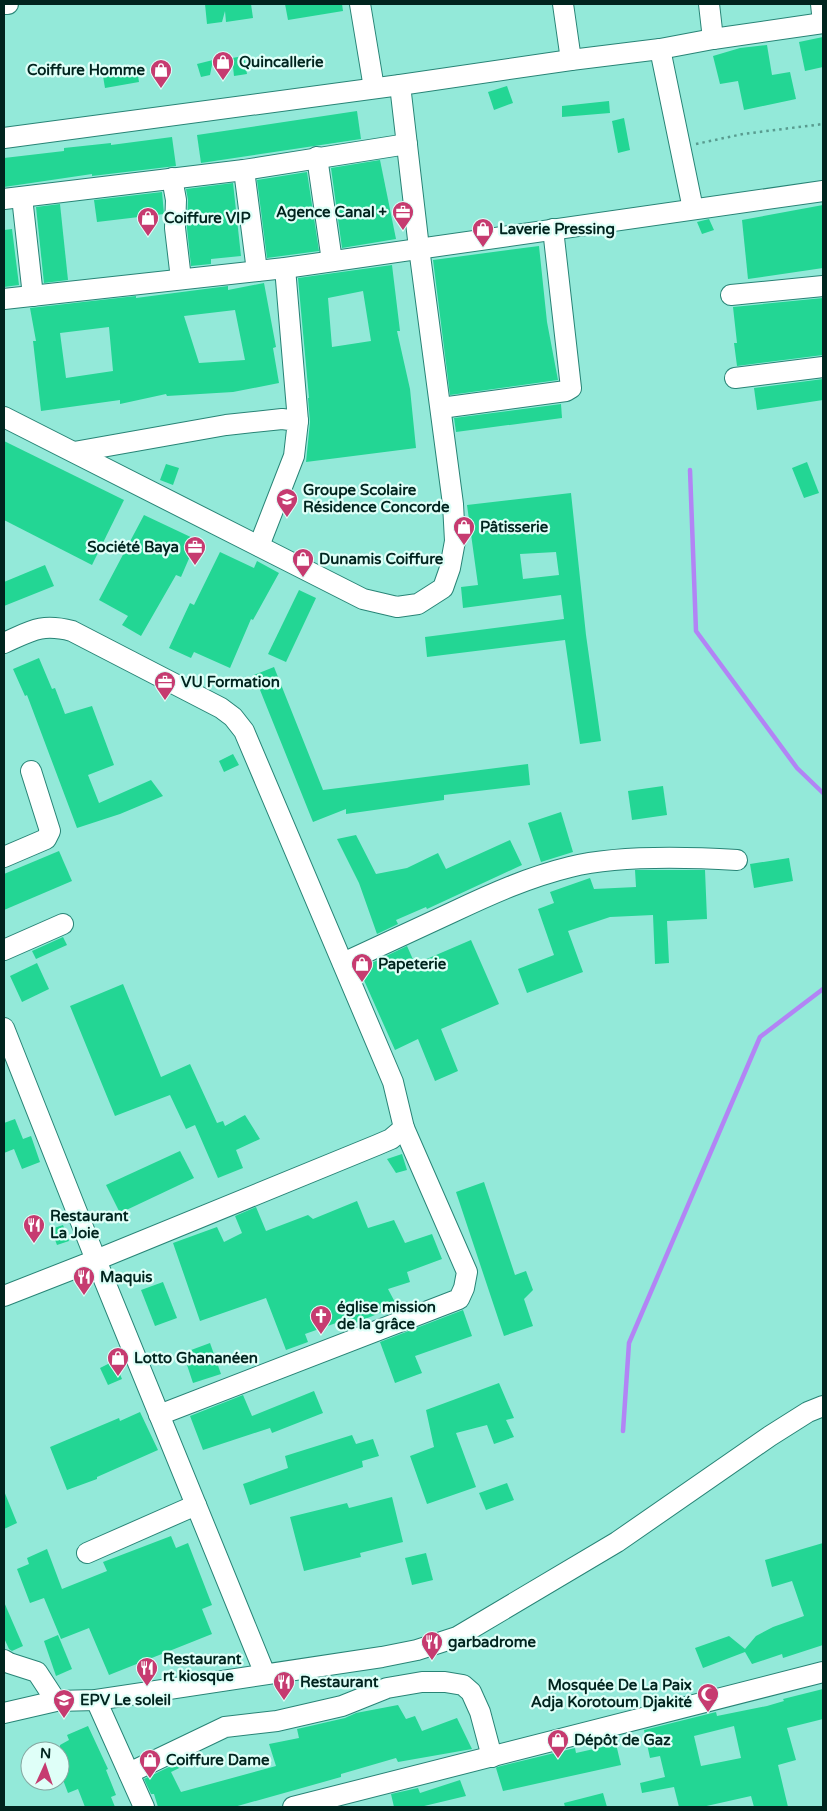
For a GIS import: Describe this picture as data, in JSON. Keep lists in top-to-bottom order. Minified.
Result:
{"places":{"shop":["Quincallerie","Coiffure Homme","Coiffure VIP","Laverie Pressing","Pâtisserie","Dunamis Coiffure","Papeterie","Lotto Ghananéen","Dépôt de Gaz","Coiffure Dame"],"office":["Agence Canal +","Société Baya","VU Formation"],"school or university":["Groupe Scolaire Résidence Concorde","EPV Le soleil"],"restaurant":["Restaurant La Joie","Maquis","garbadrome","Restaurant rt kiosque","Restaurant"],"church":["église mission de la grâce"],"mosque":["Mosquée De La Paix Adja Korotoum Djakité"]},"north":"top"}
